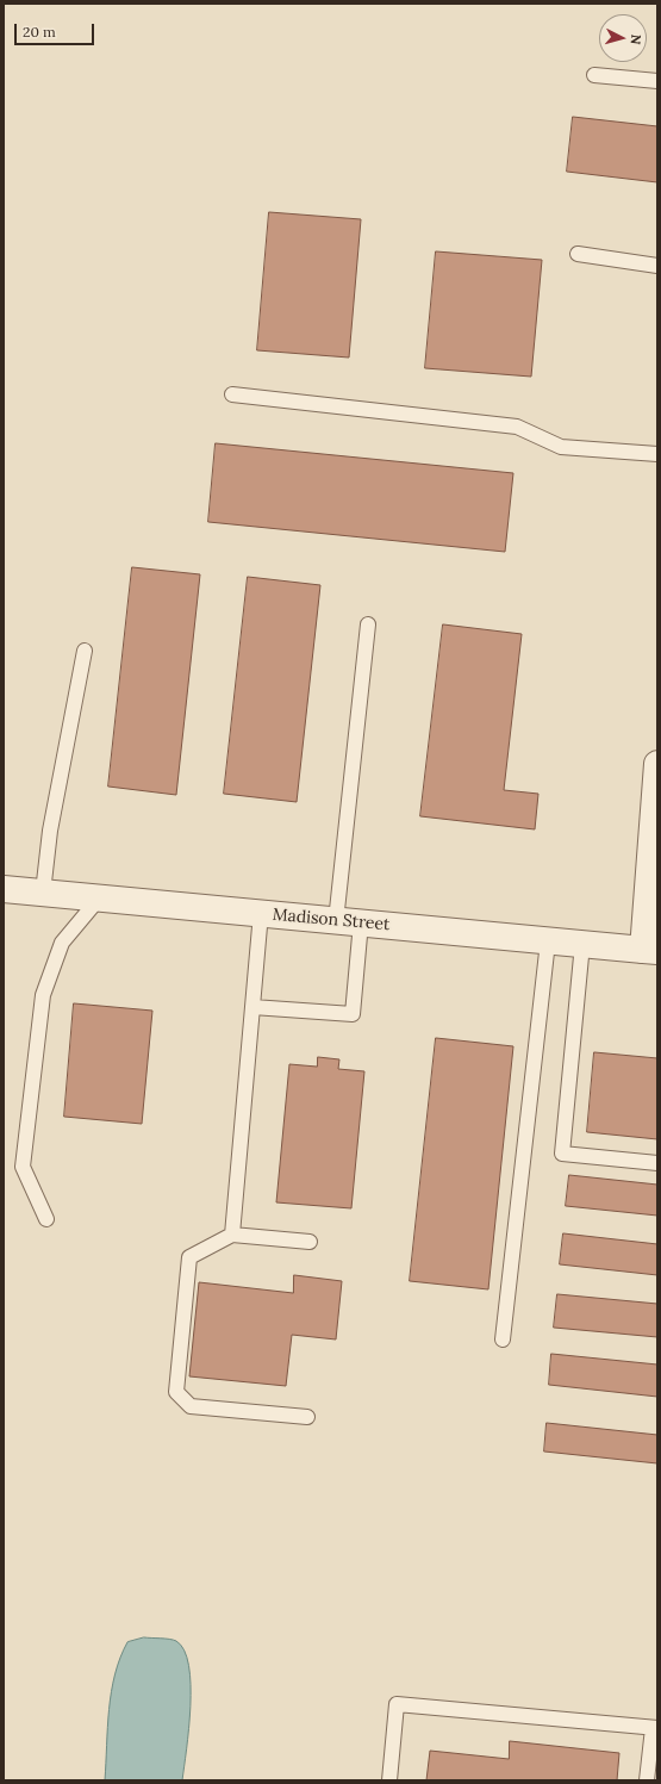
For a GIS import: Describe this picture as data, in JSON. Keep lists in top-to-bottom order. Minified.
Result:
{"streets":{"street":["Madison Street"]},"scale_bar":"20 m","north":"right"}
